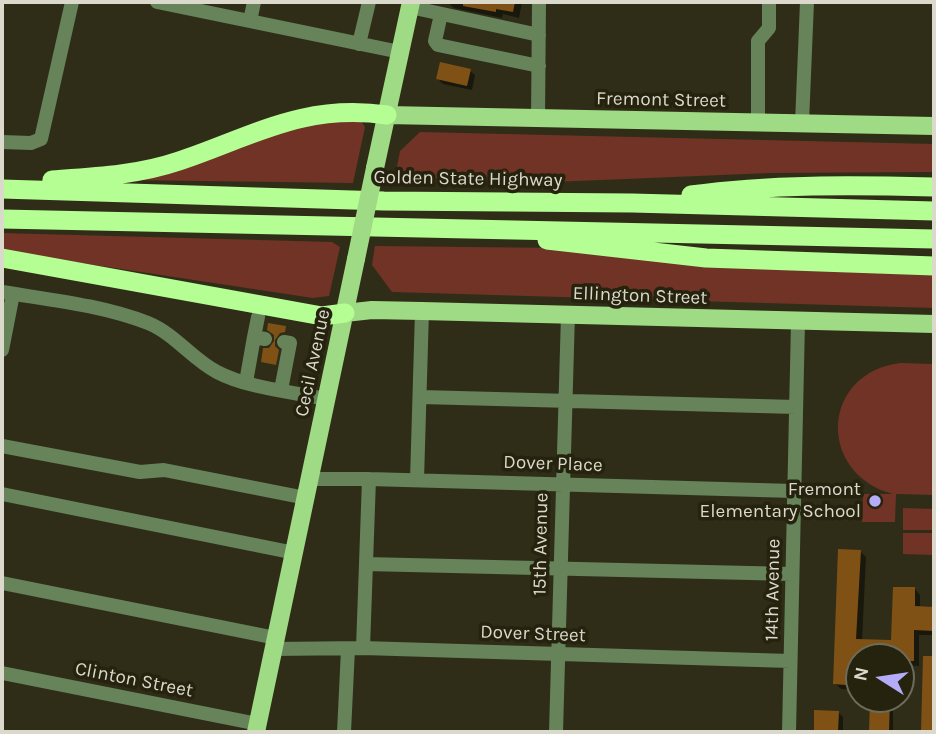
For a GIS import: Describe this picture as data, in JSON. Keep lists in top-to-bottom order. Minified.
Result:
{"streets":{"highway":["Golden State Highway"],"main road":["Fremont Street","Ellington Street","Cecil Avenue"],"street":["Dover Place","15th Avenue","14th Avenue","Dover Street","Clinton Street"]},"crossings":[["Fremont Street","Cecil Avenue"],["Ellington Street","Cecil Avenue"],["Ellington Street","15th Avenue"],["Ellington Street","14th Avenue"],["Cecil Avenue","Dover Place"],["Cecil Avenue","Dover Street"],["Cecil Avenue","Clinton Street"],["Dover Place","15th Avenue"],["Dover Place","14th Avenue"],["15th Avenue","Dover Street"],["14th Avenue","Dover Street"]],"places":["Fremont Elementary School"],"north":"left"}
